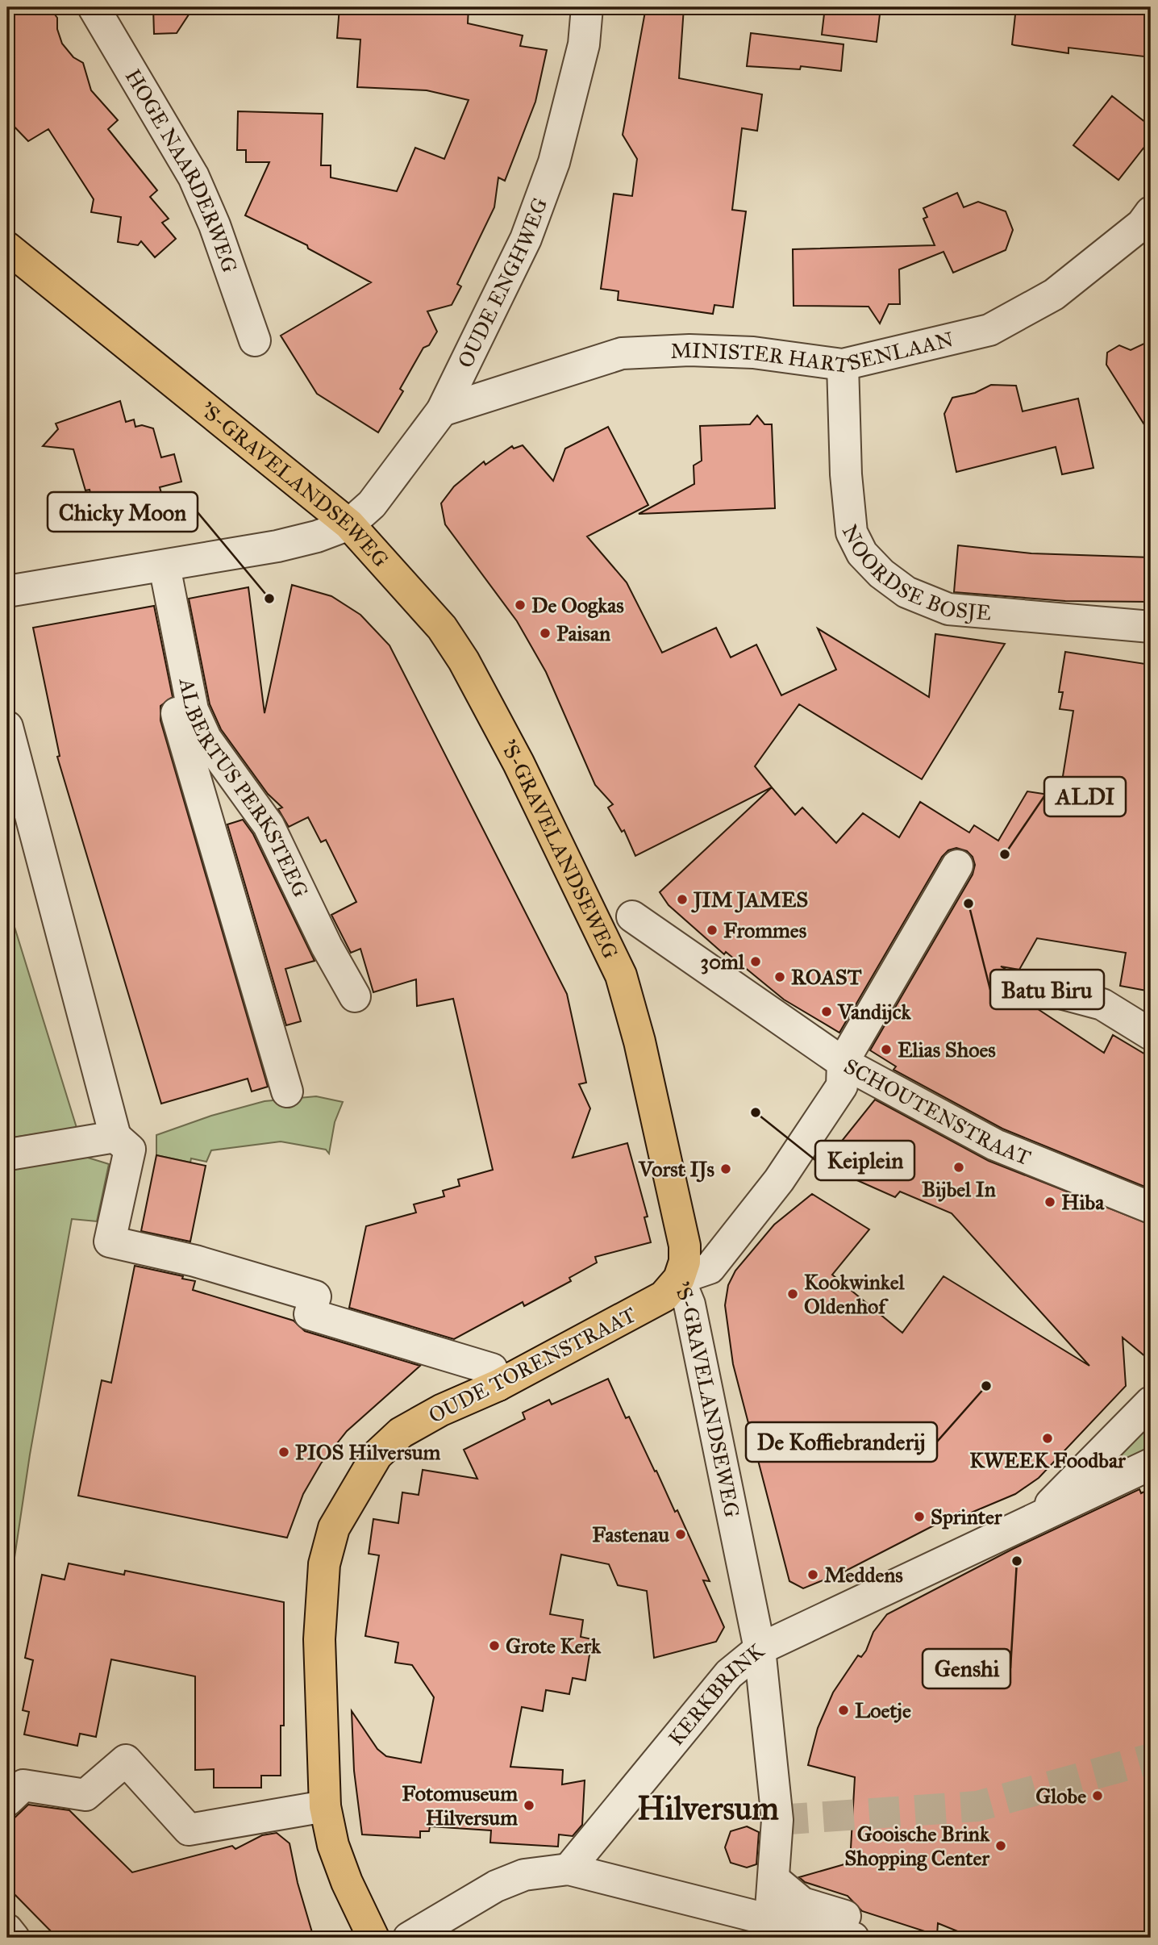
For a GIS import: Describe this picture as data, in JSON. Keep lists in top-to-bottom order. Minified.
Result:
{"streets":{"main road":["'S-GRAVELANDSEWEG","OUDE TORENSTRAAT"],"street":["HOGE NAARDERWEG","OUDE ENGHWEG","MINISTER HARTSENLAAN","NOORDSE BOSJE","ALBERTUS PERKSTEEG","SCHOUTENSTRAAT","KERKBRINK"]},"crossings":[["OUDE ENGHWEG","MINISTER HARTSENLAAN"],["OUDE ENGHWEG","'S-GRAVELANDSEWEG"],["MINISTER HARTSENLAAN","NOORDSE BOSJE"],["'S-GRAVELANDSEWEG","SCHOUTENSTRAAT"],["'S-GRAVELANDSEWEG","OUDE TORENSTRAAT"],["'S-GRAVELANDSEWEG","KERKBRINK"]],"districts":["Hilversum"],"places":["Chicky Moon","De Oogkas","Paisan","ALDI","JIM JAMES","Batu Biru","Frommes","30ml","ROAST","Vandijck","Elias Shoes","Keiplein","Bijbel In","Vorst IJs","Hiba","Kookwinkel Oldenhof","De Koffiebranderij","KWEEK Foodbar","PIOS Hilversum","Sprinter","Fastenau","Genshi","Meddens","Grote Kerk","Loetje","Globe","Fotomuseum Hilversum","Gooische Brink Shopping Center"]}
